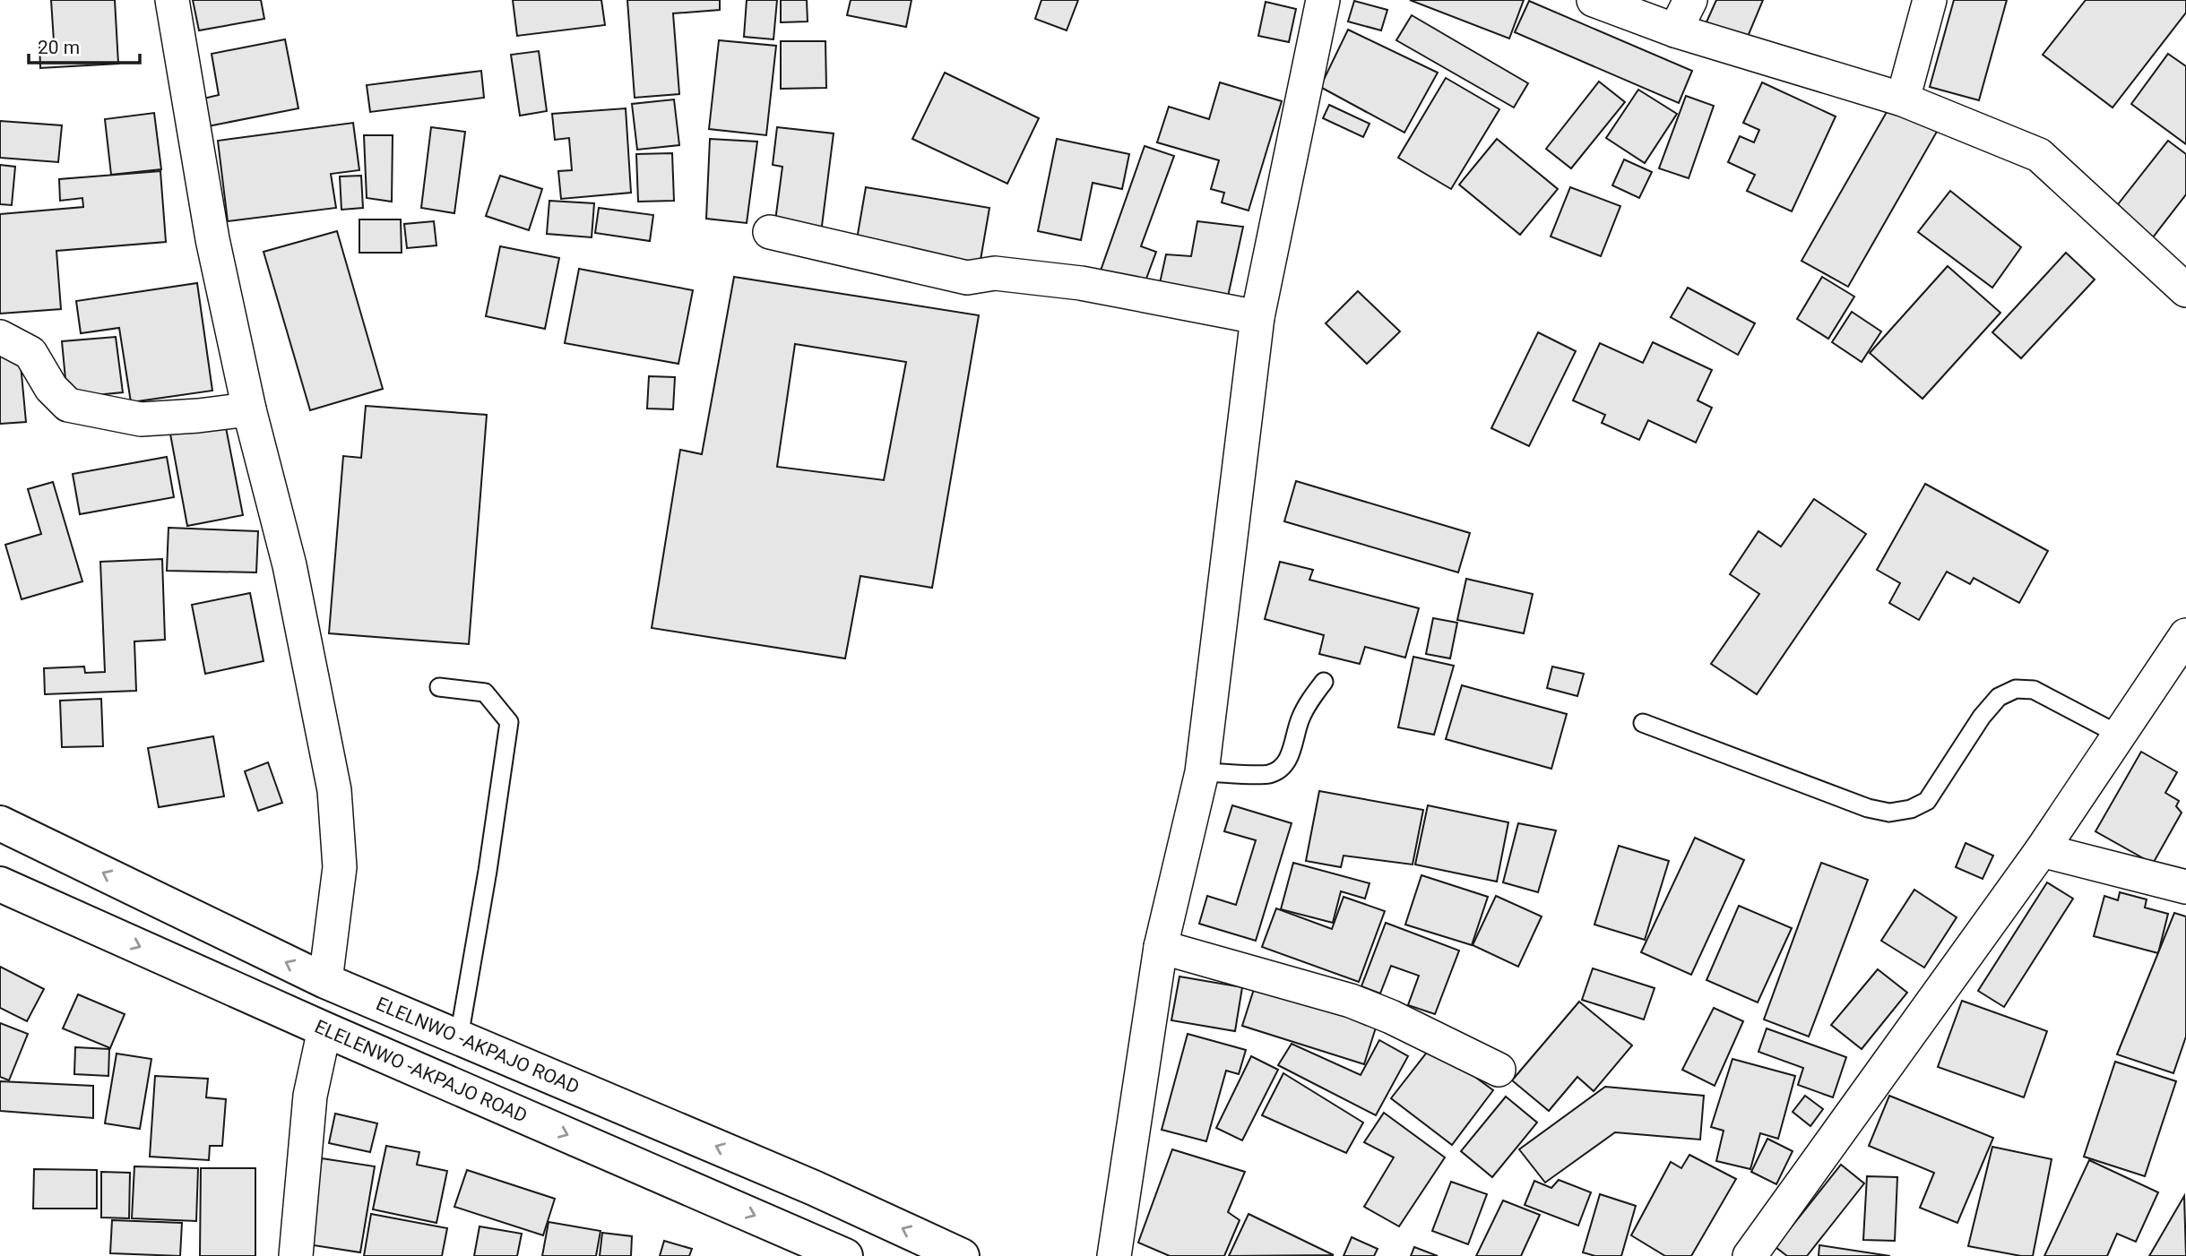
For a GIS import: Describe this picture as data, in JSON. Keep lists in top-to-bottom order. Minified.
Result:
{"streets":{"main road":["ELELNWO -AKPAJO ROAD","ELELENWO -AKPAJO ROAD"]},"one_way":["ELELNWO -AKPAJO ROAD","ELELENWO -AKPAJO ROAD"],"scale_bar":"20 m"}
